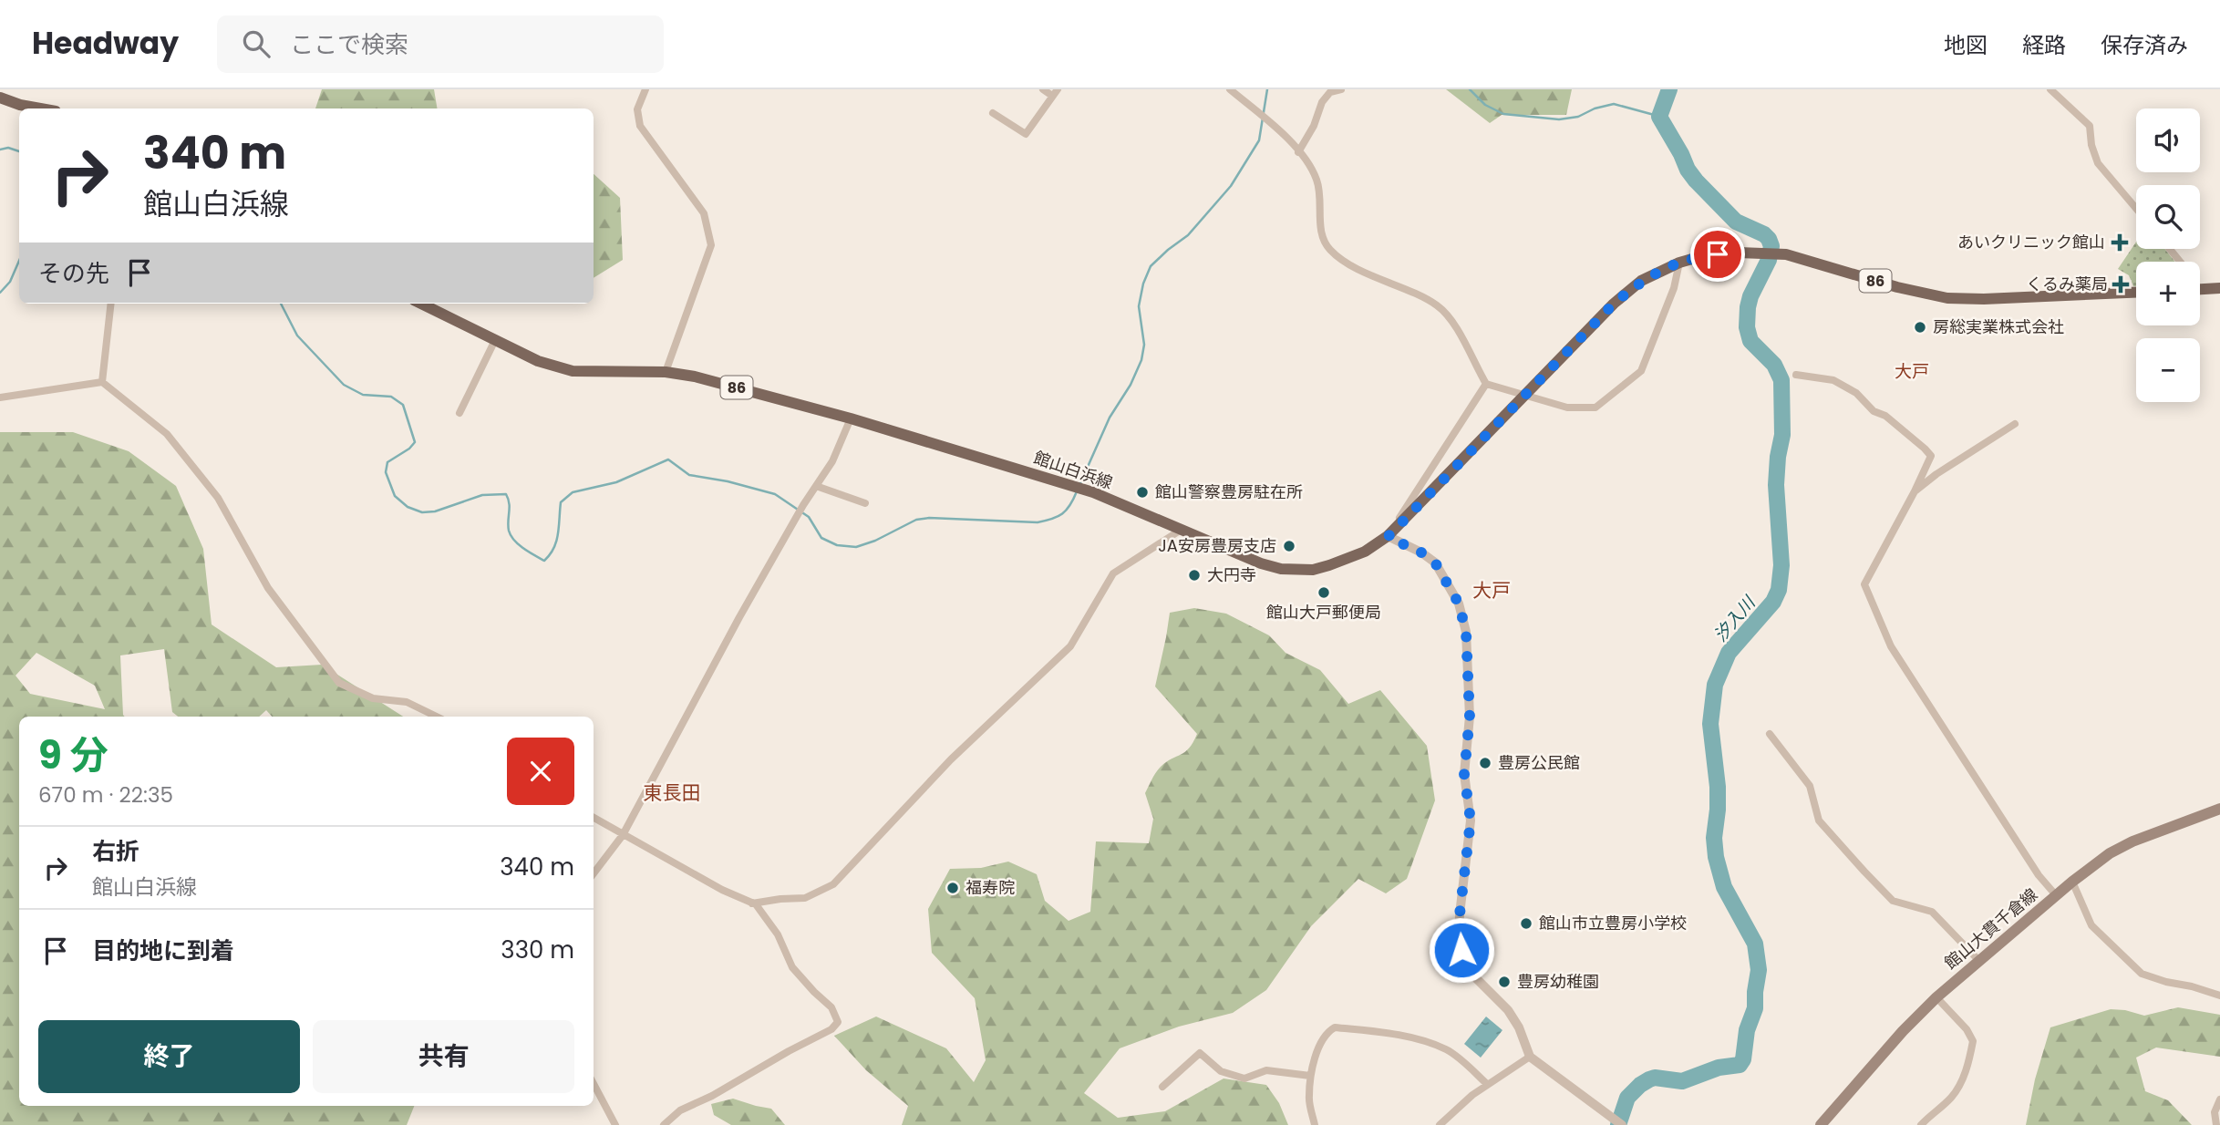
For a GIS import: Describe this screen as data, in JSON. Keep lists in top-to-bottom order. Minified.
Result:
{"streets":{"main road":["86","館山白浜線","館山大貫千倉線"]},"districts":["大戸","大戸","東長田"],"water":["汐入川"],"places":{"health":["あいクリニック館山","くるみ薬局"],"other":["房総実業株式会社","館山警察豊房駐在所","JA安房豊房支店","大円寺","館山大戸郵便局","豊房公民館","福寿院","館山市立豊房小学校","豊房幼稚園"]},"page":{"header":"Headway","search":"ここで検索","nav":["地図","経路","保存済み"],"map_buttons":["+","−"],"turn":["340 m","館山白浜線"],"then":"その先","heading":["9 分","670 m · 22:35"],"list":[{"name":"右折","note":"館山白浜線","value":"340 m"},{"name":"目的地に到着","value":"330 m"}],"buttons":["終了","共有"]}}
